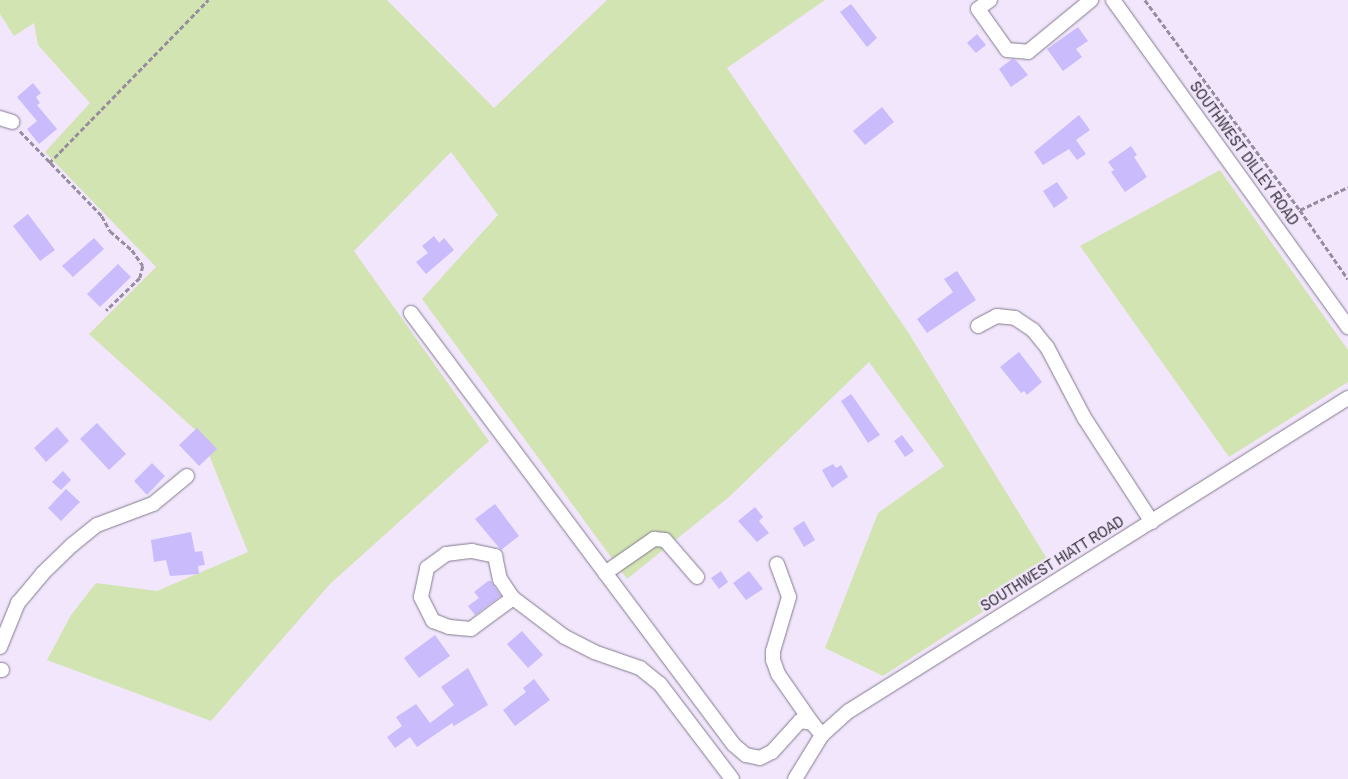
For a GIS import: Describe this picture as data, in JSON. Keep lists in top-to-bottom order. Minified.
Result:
{"streets":{"street":["SOUTHWEST DILLEY ROAD","SOUTHWEST HIATT ROAD"]}}
